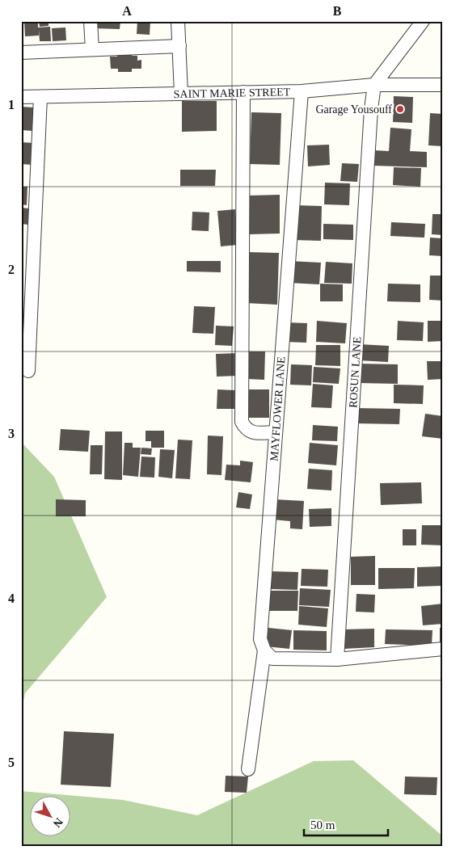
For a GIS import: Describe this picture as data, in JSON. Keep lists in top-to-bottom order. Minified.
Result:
{"streets":{"street":["SAINT MARIE STREET","ROSUN LANE","MAYFLOWER LANE"]},"crossings":[["SAINT MARIE STREET","ROSUN LANE"],["SAINT MARIE STREET","MAYFLOWER LANE"]],"places":["Garage Yousouff"],"scale_bar":"50 m","north":"bottom right","grid":{"columns":["A","B"],"rows":["1","2","3","4","5"]}}
